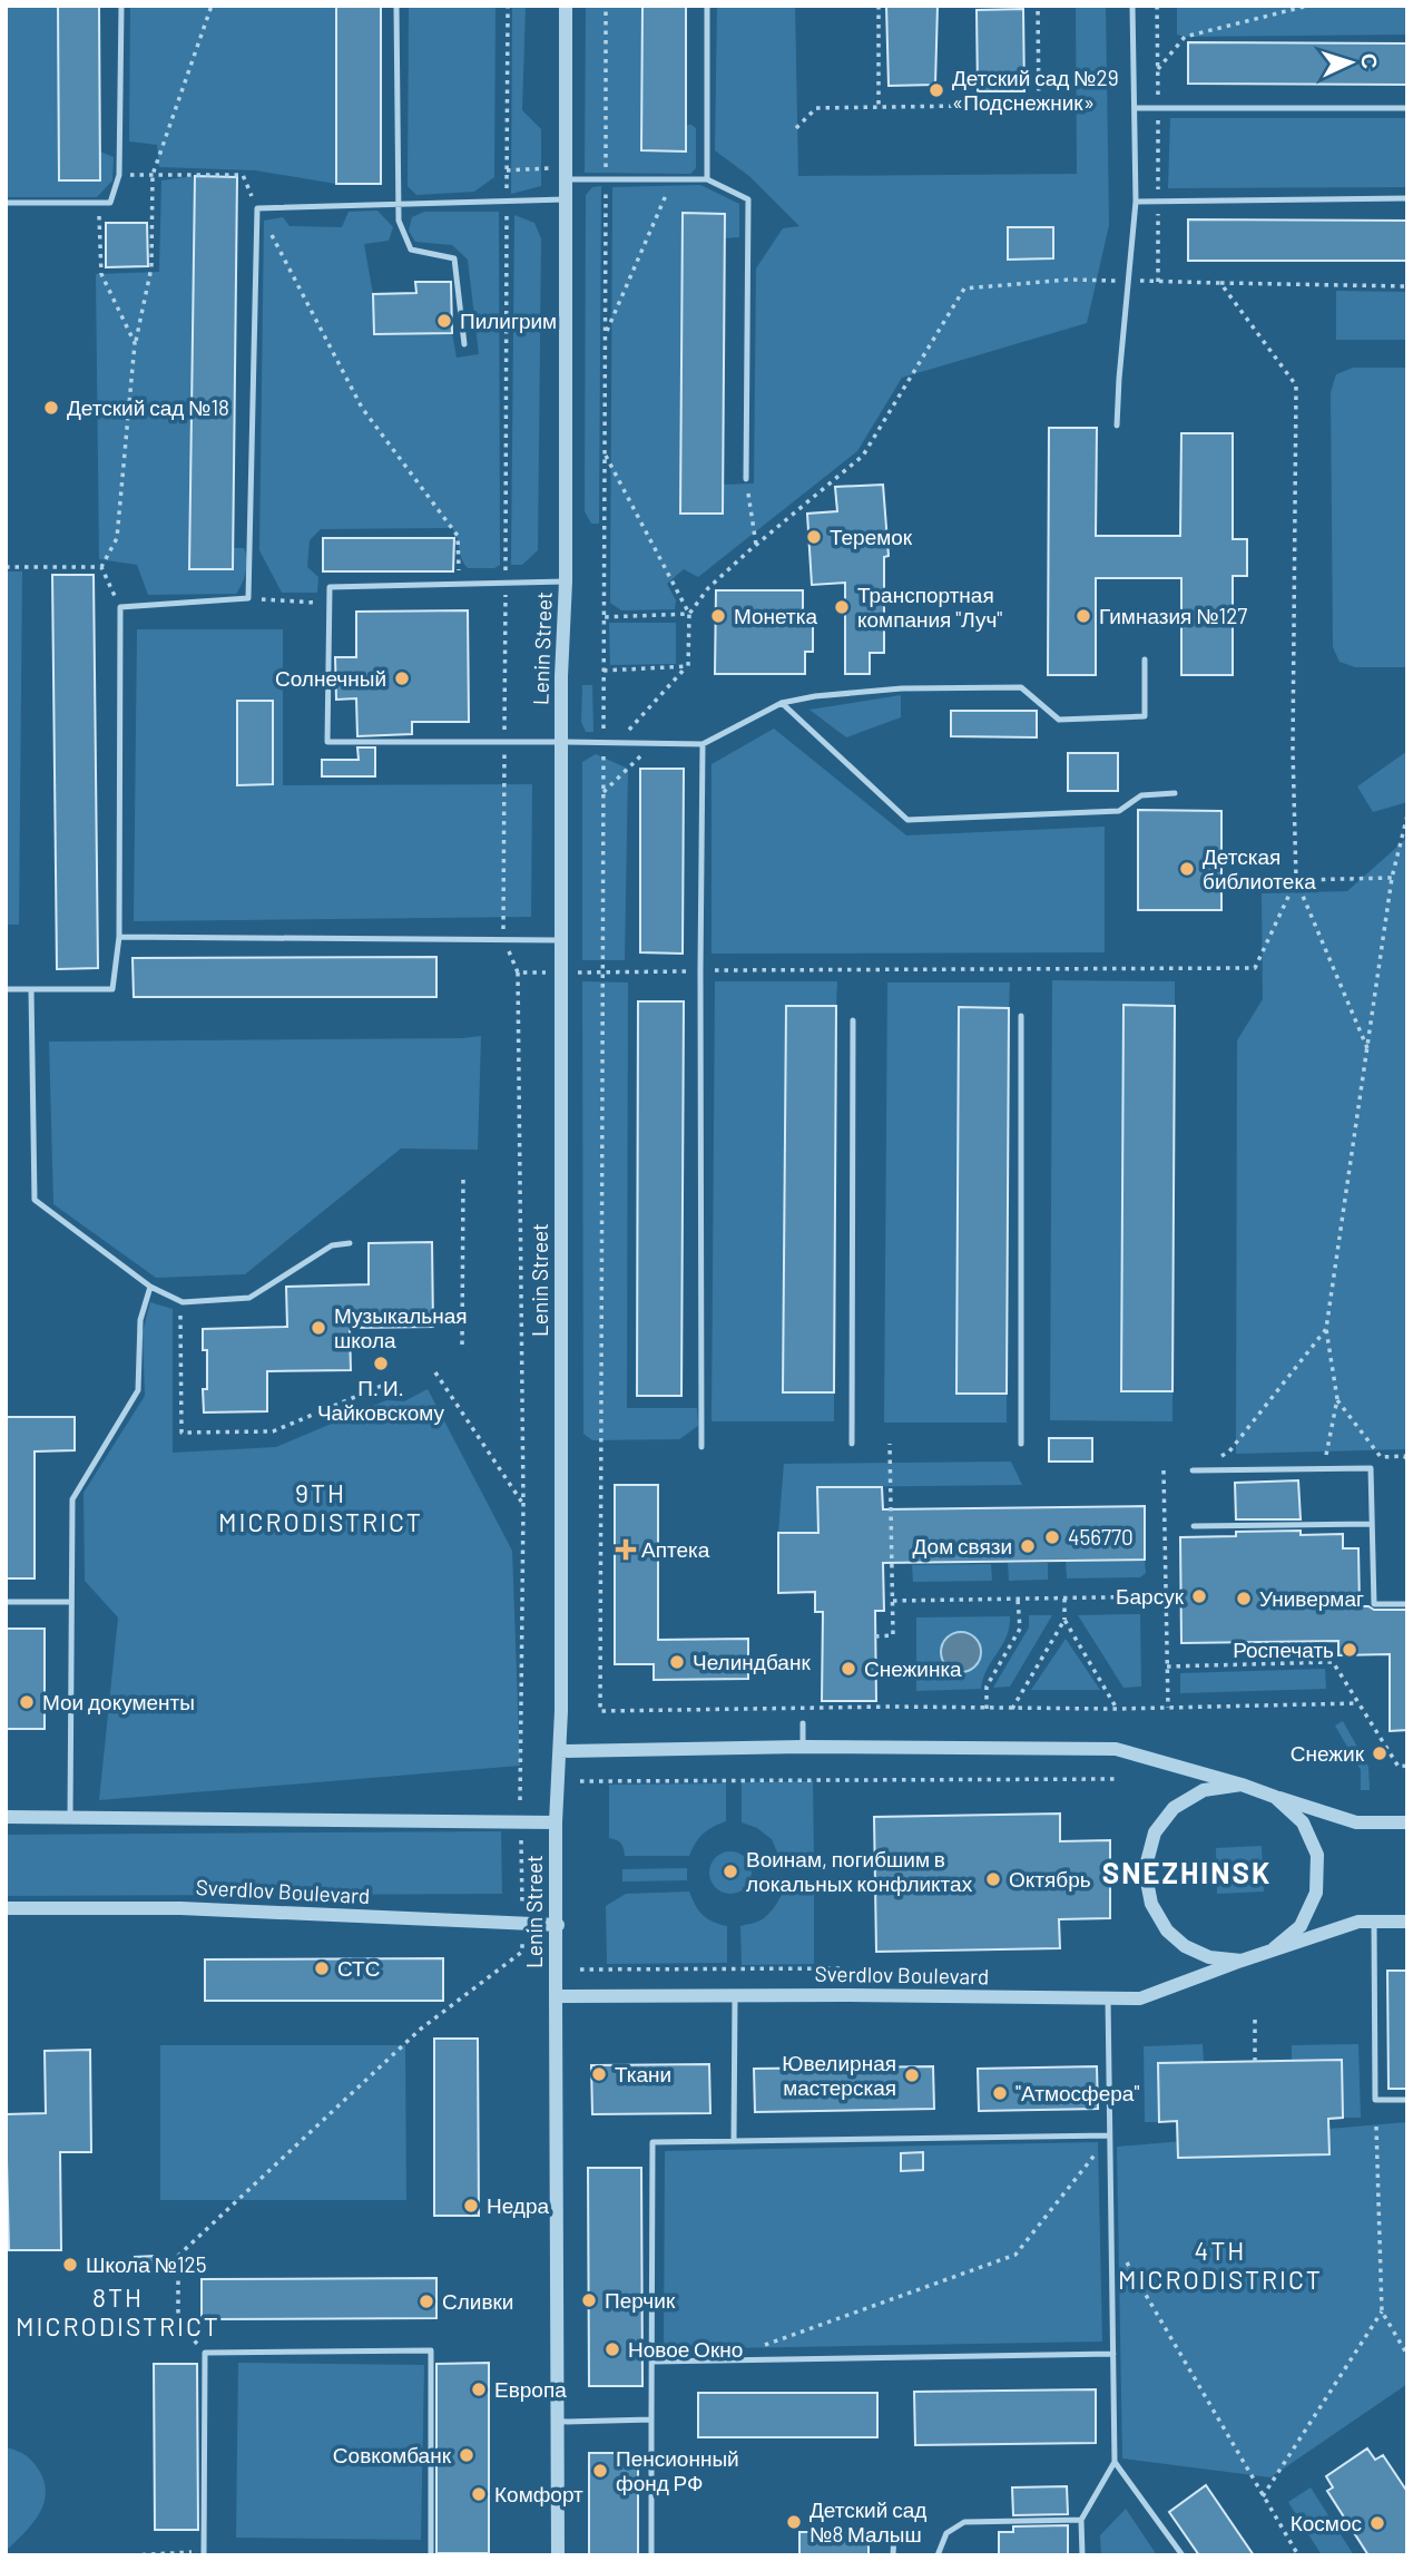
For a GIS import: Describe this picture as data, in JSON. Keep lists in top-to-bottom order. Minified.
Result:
{"streets":{"street":["Lenin Street","Sverdlov Boulevard"]},"crossings":[["Lenin Street","Sverdlov Boulevard"]],"districts":["9TH MICRODISTRICT","SNEZHINSK","4TH MICRODISTRICT","8TH MICRODISTRICT"],"places":{"other":["Детский сад №29 «Подснежник»","Пилигрим","Детский сад №18","Теремок","Транспортная компания \"Луч\"","Монетка","Гимназия №127","Солнечный","Детская библиотека","Музыкальная школа","П. И. Чайковскому","456770","Дом связи","Барсук","Универмаг","Роспечать","Челиндбанк","Снежинка","Мои документы","Снежик","Воинам, погибшим в локальных конфликтах","Октябрь","СТС","Ткани","Ювелирная мастерская","\"Атмосфера\"","Недра","Школа №125","Перчик","Сливки","Новое Окно","Европа","Совкомбанк","Пенсионный фонд РФ","Комфорт","Детский сад №8 Малыш","Космос"],"health":["Аптека"]},"north":"right"}
